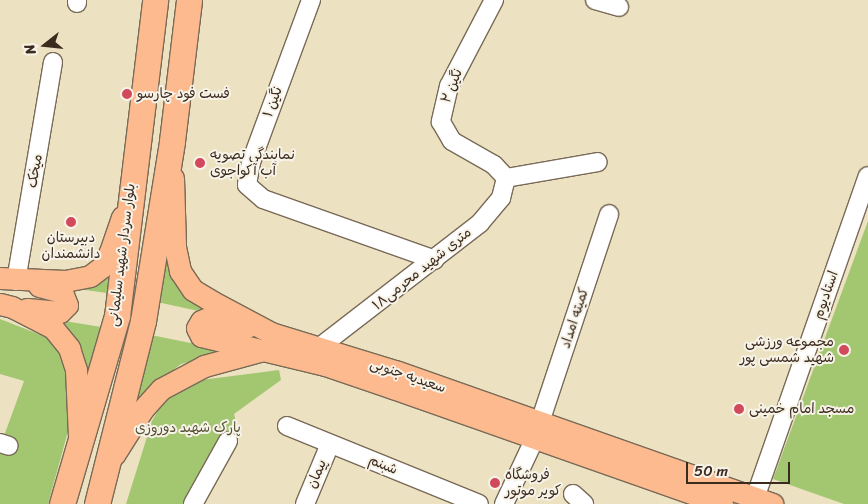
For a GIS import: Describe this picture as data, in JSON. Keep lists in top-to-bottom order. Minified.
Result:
{"streets":{"highway":["بلوار سردار شهید سلیمانی"],"main road":["سعیدیه جنوبی"],"street":["نگین ۲","نگین ۱","میخک","۱۸متری شهید محرمی","استادیوم","کمیته امداد","شبنم","پیمان"]},"crossings":[["نگین ۲","۱۸متری شهید محرمی"],["نگین ۱","۱۸متری شهید محرمی"],["بلوار سردار شهید سلیمانی","سعیدیه جنوبی"],["۱۸متری شهید محرمی","سعیدیه جنوبی"],["استادیوم","سعیدیه جنوبی"],["کمیته امداد","سعیدیه جنوبی"],["شبنم","پیمان"]],"parks":["پارک شهید دوروزی"],"places":["فست فود چارسو","نمایندگی تصویه آب آکواجوی","دبیرستان دانشمندان","مجموعه ورزشی شهید شمسی پور","مسجد امام خمینی","فروشگاه کویر موتور"],"scale_bar":"50 m","north":"left"}
